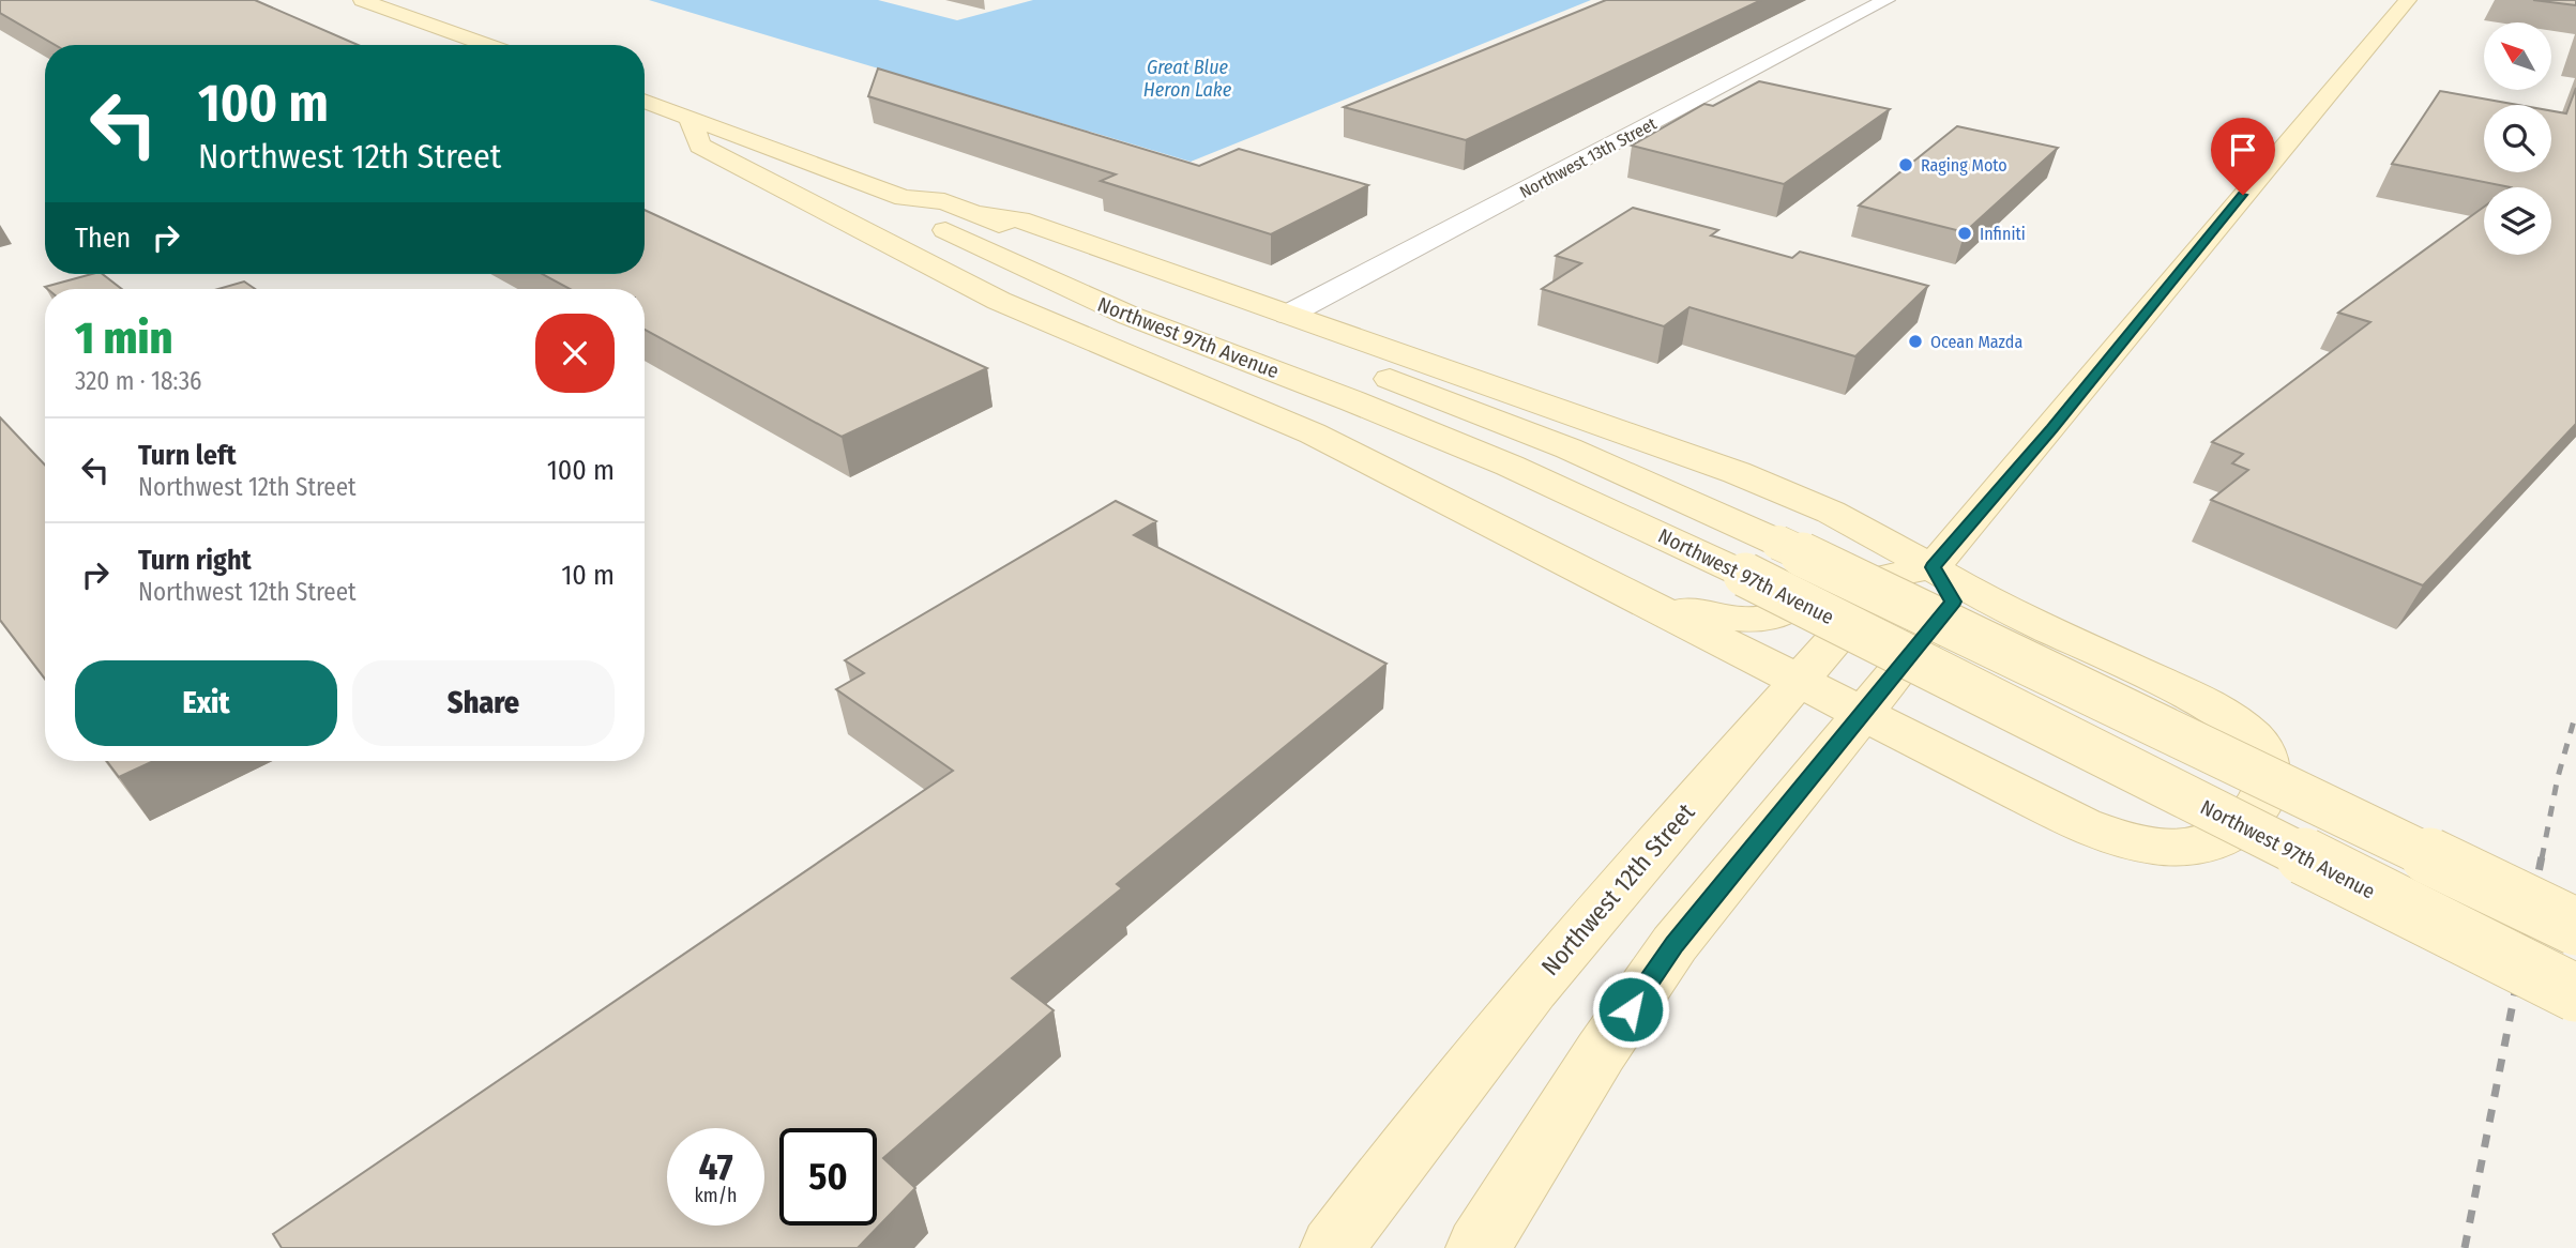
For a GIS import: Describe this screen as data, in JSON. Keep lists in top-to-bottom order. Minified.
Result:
{"streets":{"street":["Northwest 13th Street","Northwest 97th Avenue","Northwest 12th Street"]},"water":["Great Blue Heron Lake"],"places":["Raging Moto","Infiniti","Ocean Mazda"],"north":"top left","page":{"turn":["100 m","Northwest 12th Street"],"then":"Then","heading":["1 min","320 m · 18:36"],"list":[{"name":"Turn left","note":"Northwest 12th Street","value":"100 m"},{"name":"Turn right","note":"Northwest 12th Street","value":"10 m"}],"buttons":["Exit","Share"],"speed":"47 km/h","limit":"50"}}
